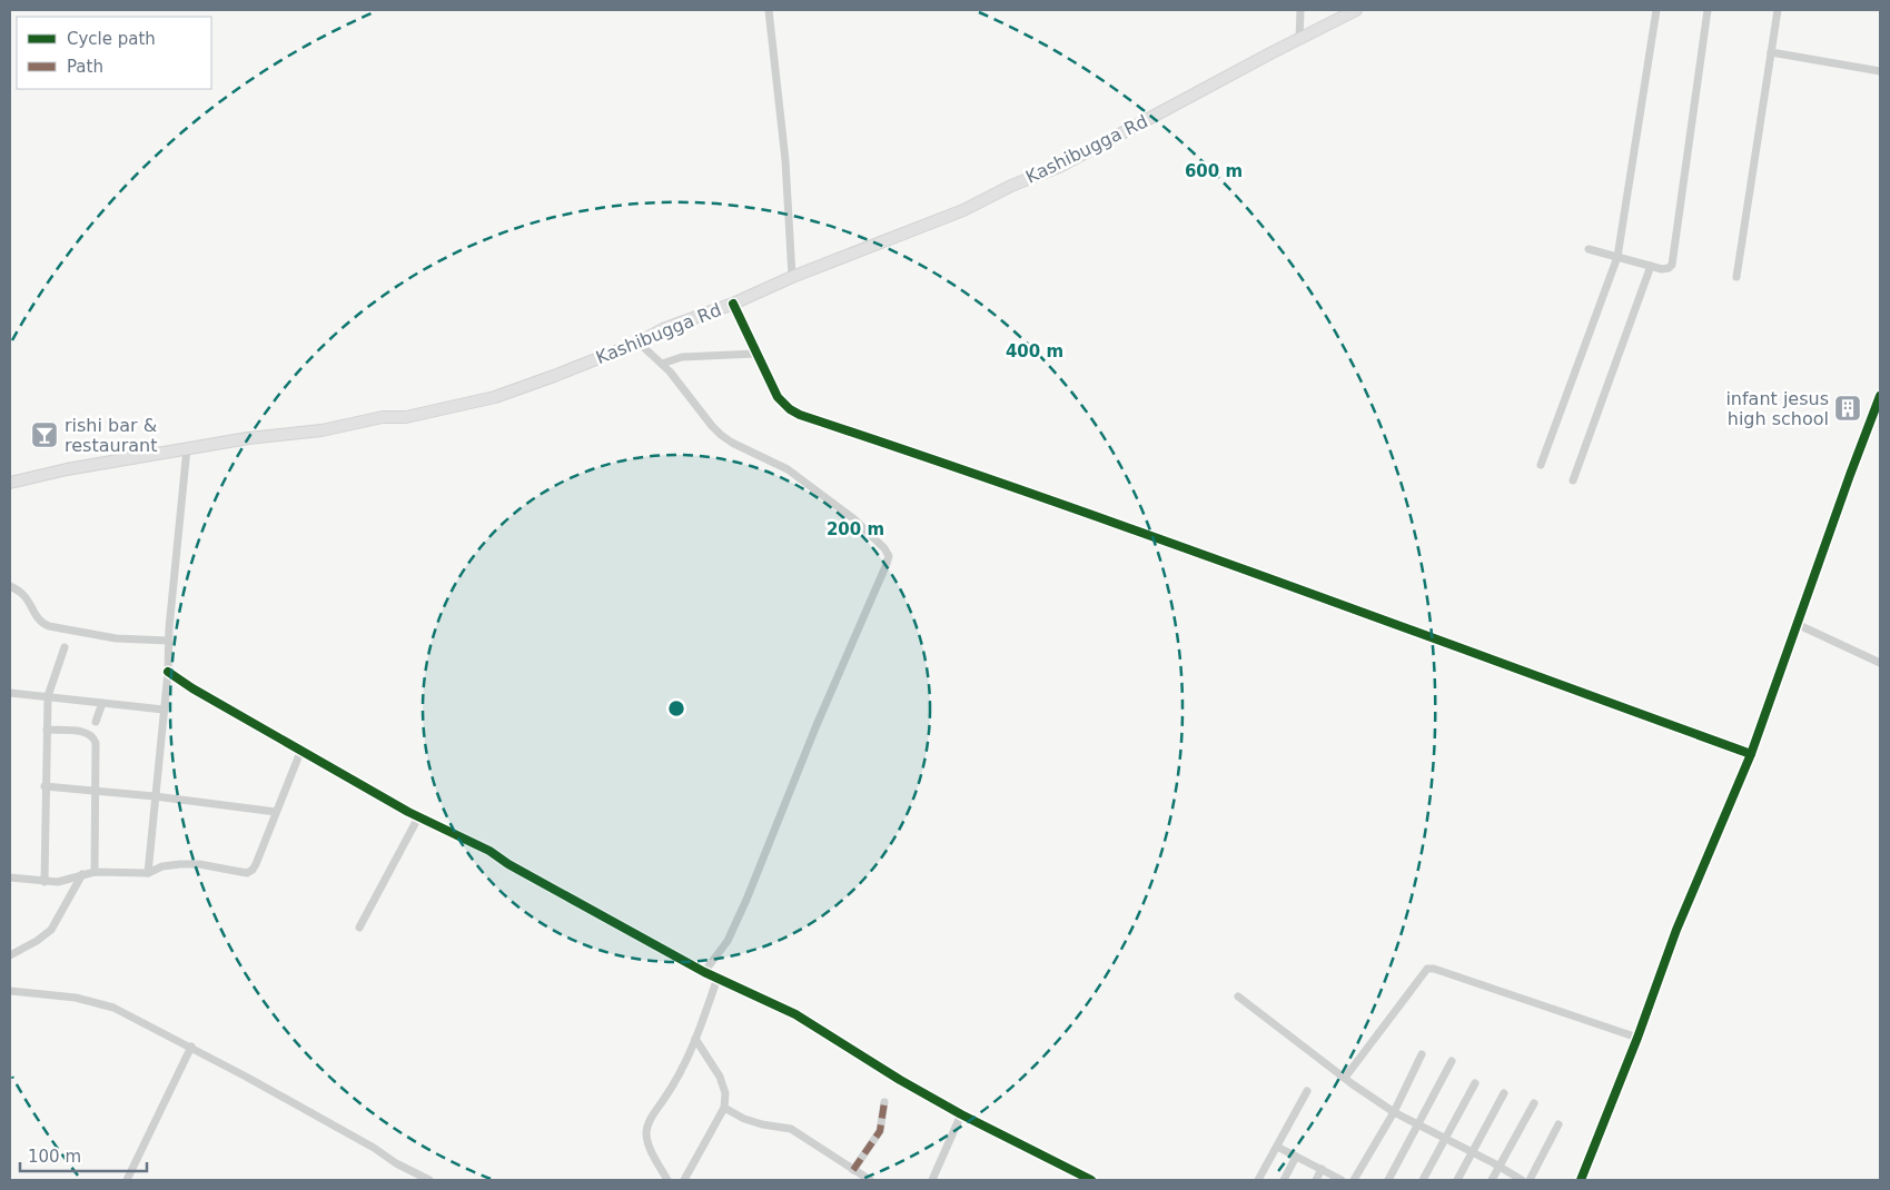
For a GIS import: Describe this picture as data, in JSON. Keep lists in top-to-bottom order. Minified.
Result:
{"streets":{"main road":["Kashibugga Rd"]},"places":{"building":["infant jesus high school"],"bar":["rishi bar & restaurant"]},"legend":["Cycle path","Path"],"scale_bar":"100 m","rings":["600 m","400 m","200 m"]}
